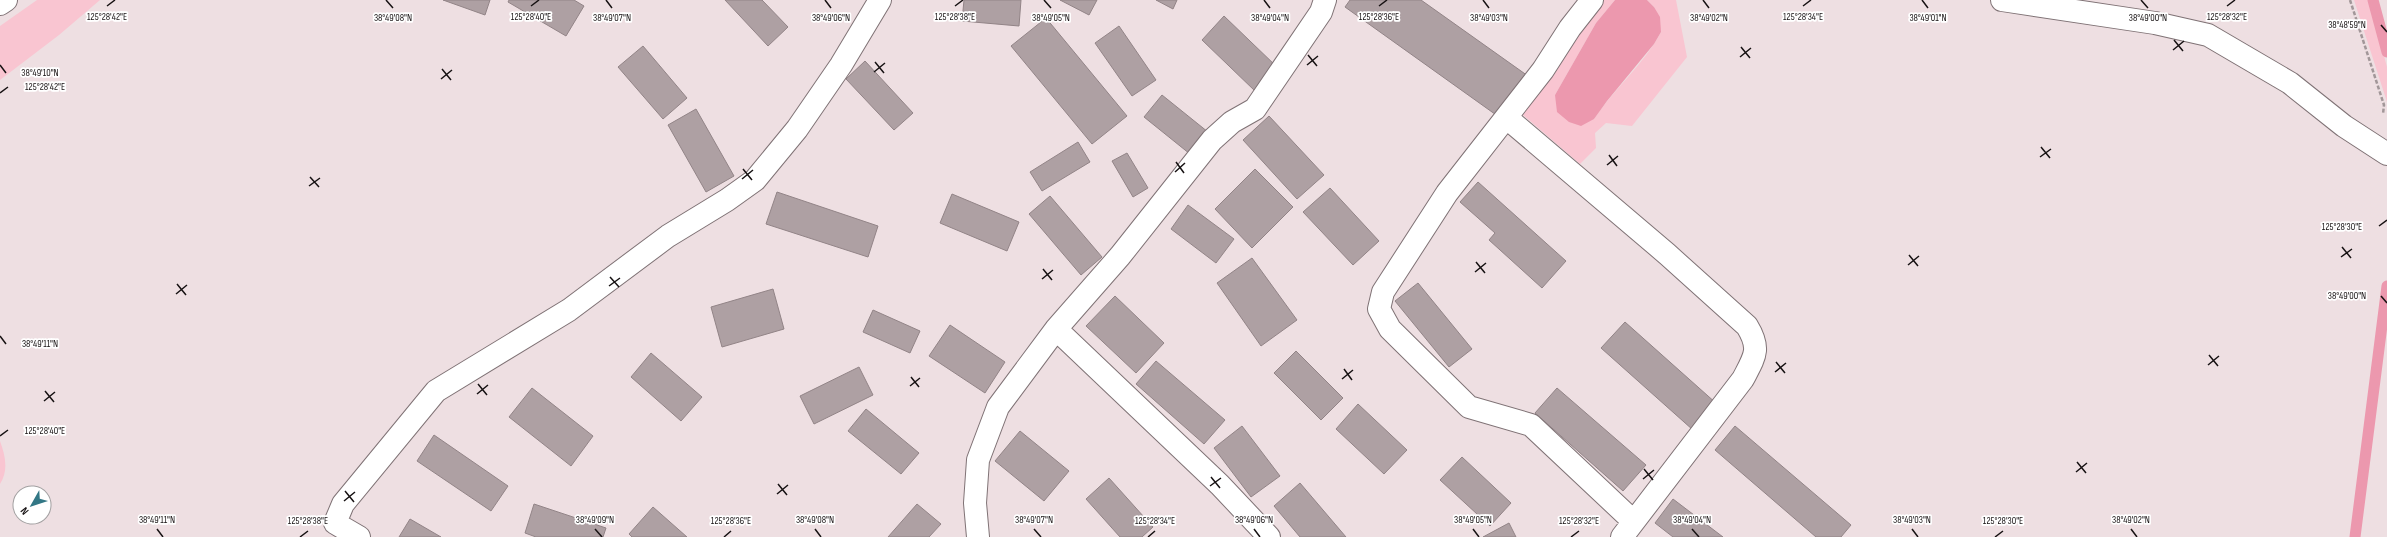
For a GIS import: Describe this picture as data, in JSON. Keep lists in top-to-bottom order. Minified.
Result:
{"north":"bottom left","coordinates":["125°28'42\"E","125°28'40\"E","125°28'38\"E","125°28'36\"E","125°28'34\"E","125°28'32\"E","38°49'08\"N","38°49'06\"N","38°49'02\"N","38°49'01\"N","38°49'07\"N","38°49'05\"N","38°49'04\"N","38°49'03\"N","38°49'00\"N","38°48'59\"N","38°49'10\"N","125°28'30\"E","38°49'11\"N","38°49'09\"N"]}
